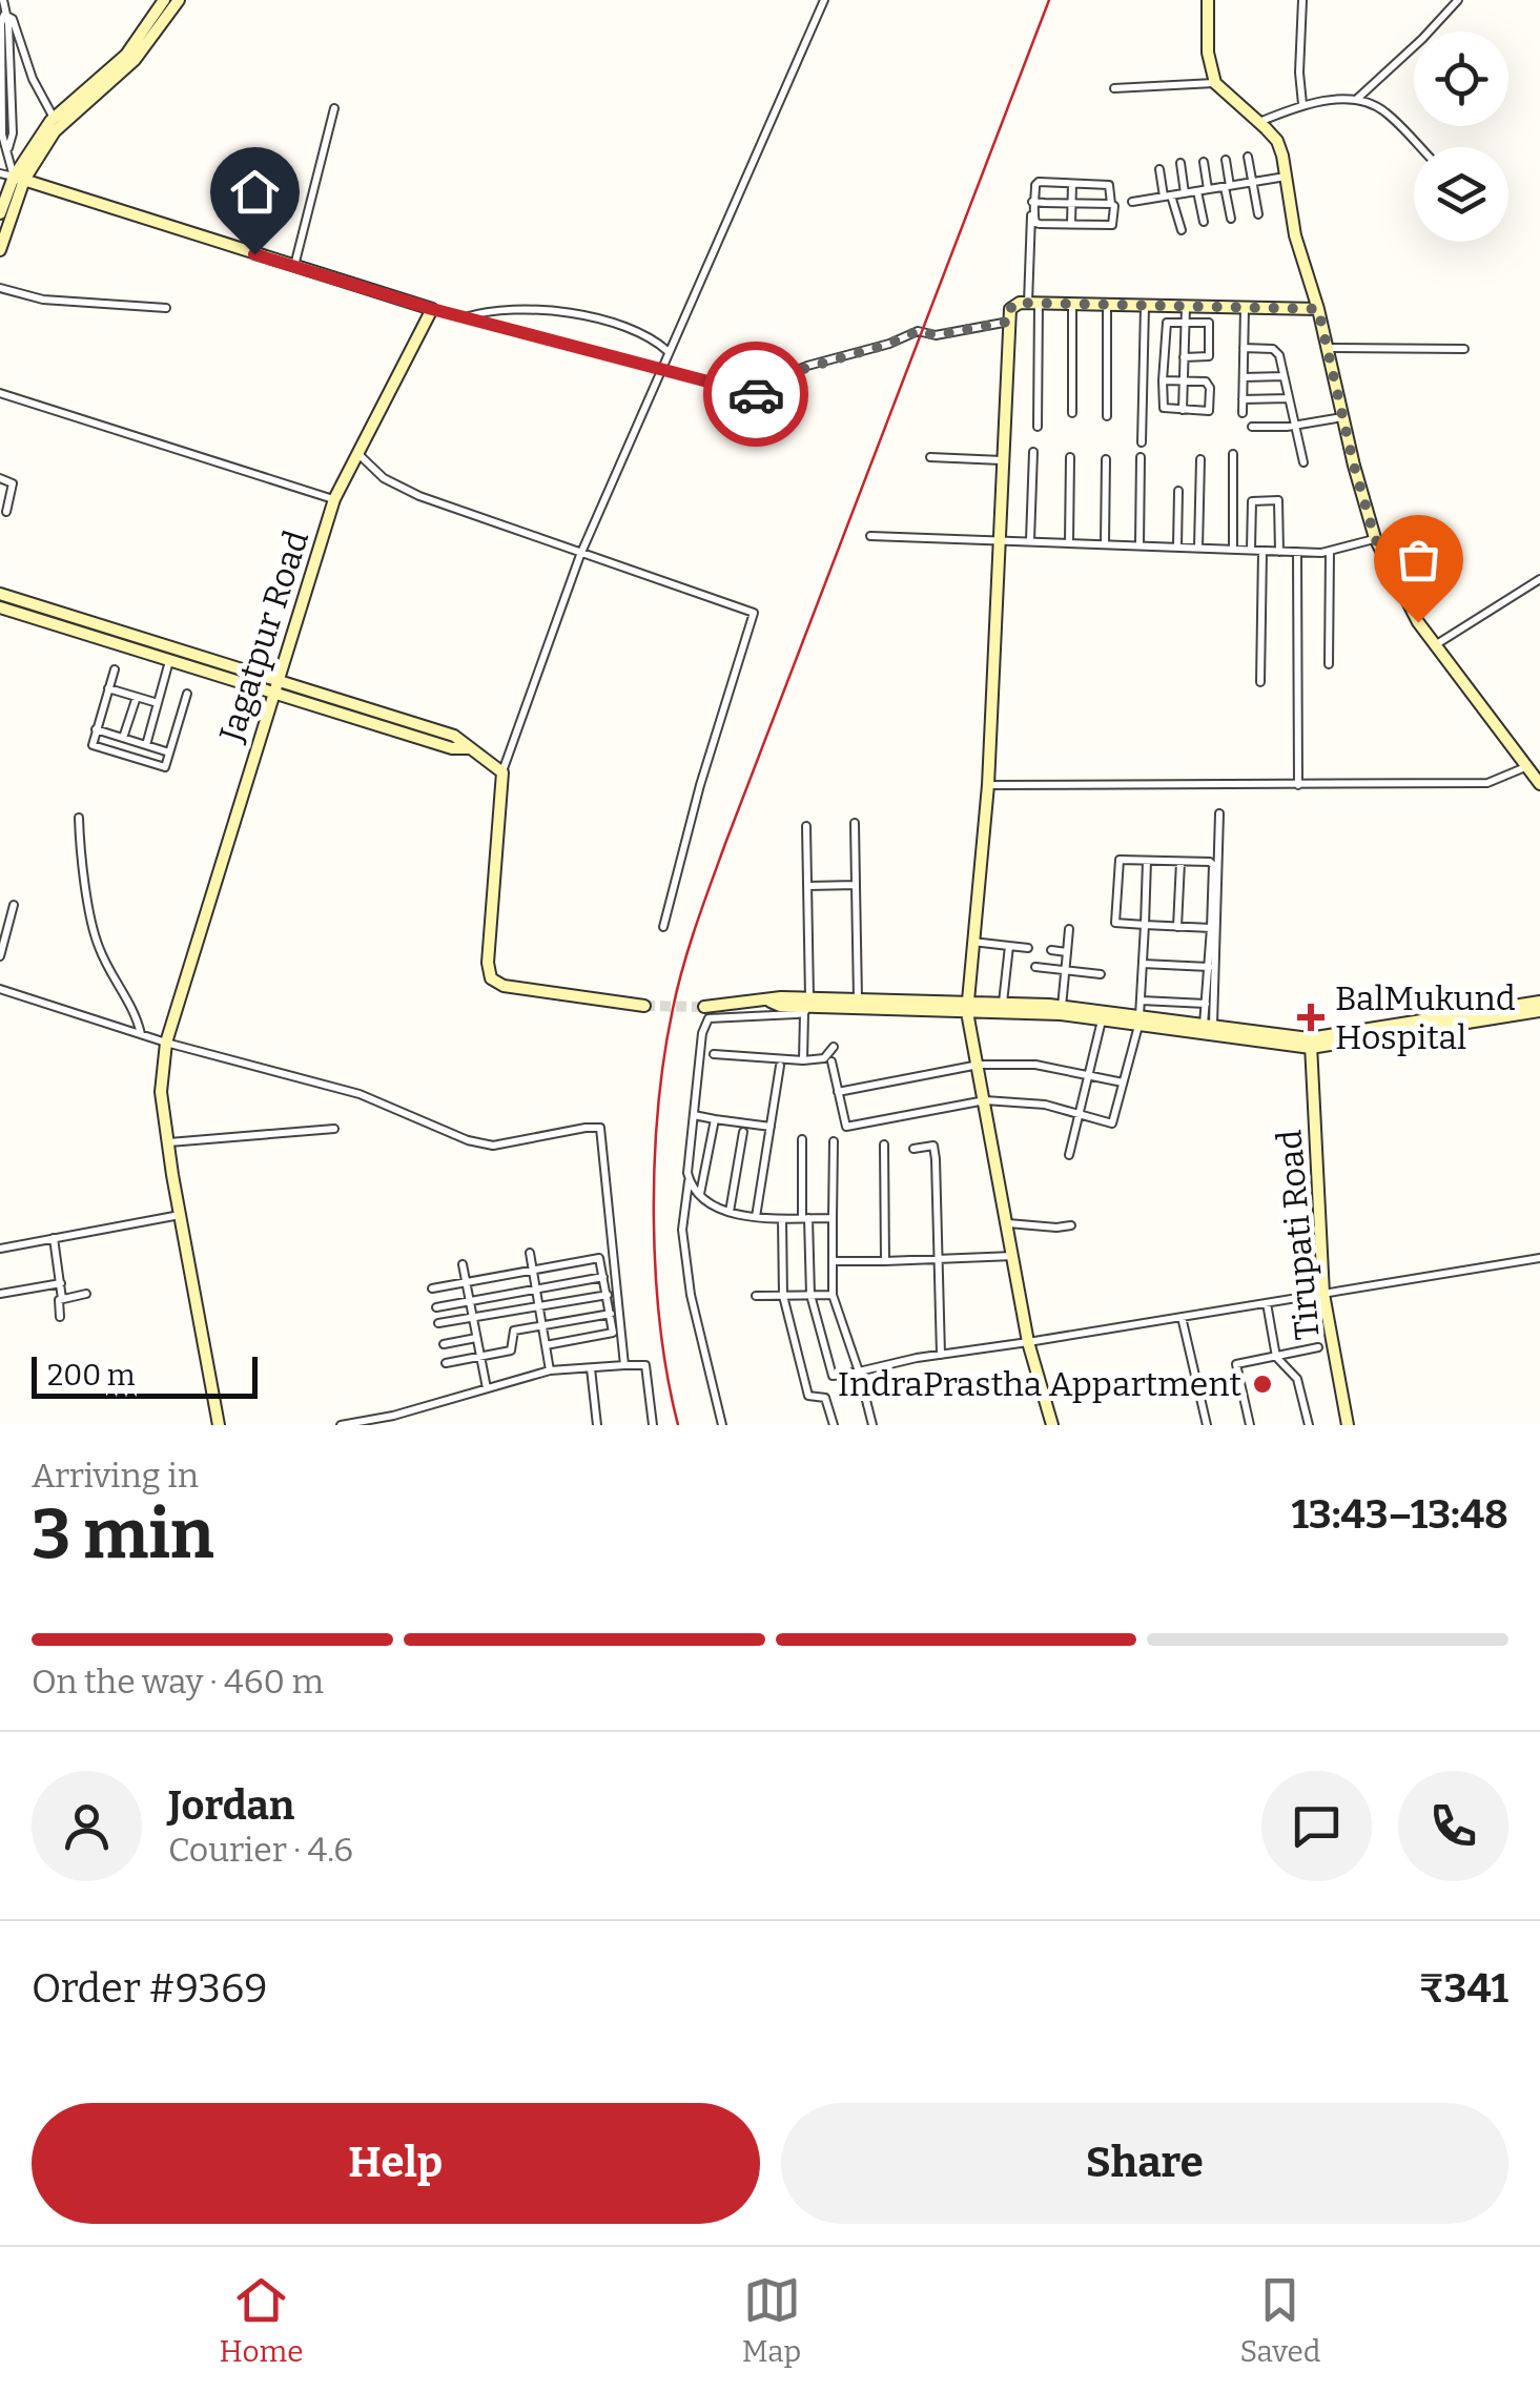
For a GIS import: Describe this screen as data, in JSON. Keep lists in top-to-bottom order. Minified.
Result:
{"streets":{"street":["Jagatpur Road","Tirupati Road"]},"places":{"health":["BalMukund Hospital"],"other":["IndraPrastha Appartment"]},"scale_bar":"200 m","page":{"scale":"200 m","heading":["3 min","Arriving in","13:43–13:48"],"panel":["Jordan","Courier · 4.6","Order #9369","₹341"],"bar":"On the way · 460 m","buttons":["Help","Share"],"tabs":["Home","Map","Saved"]}}
